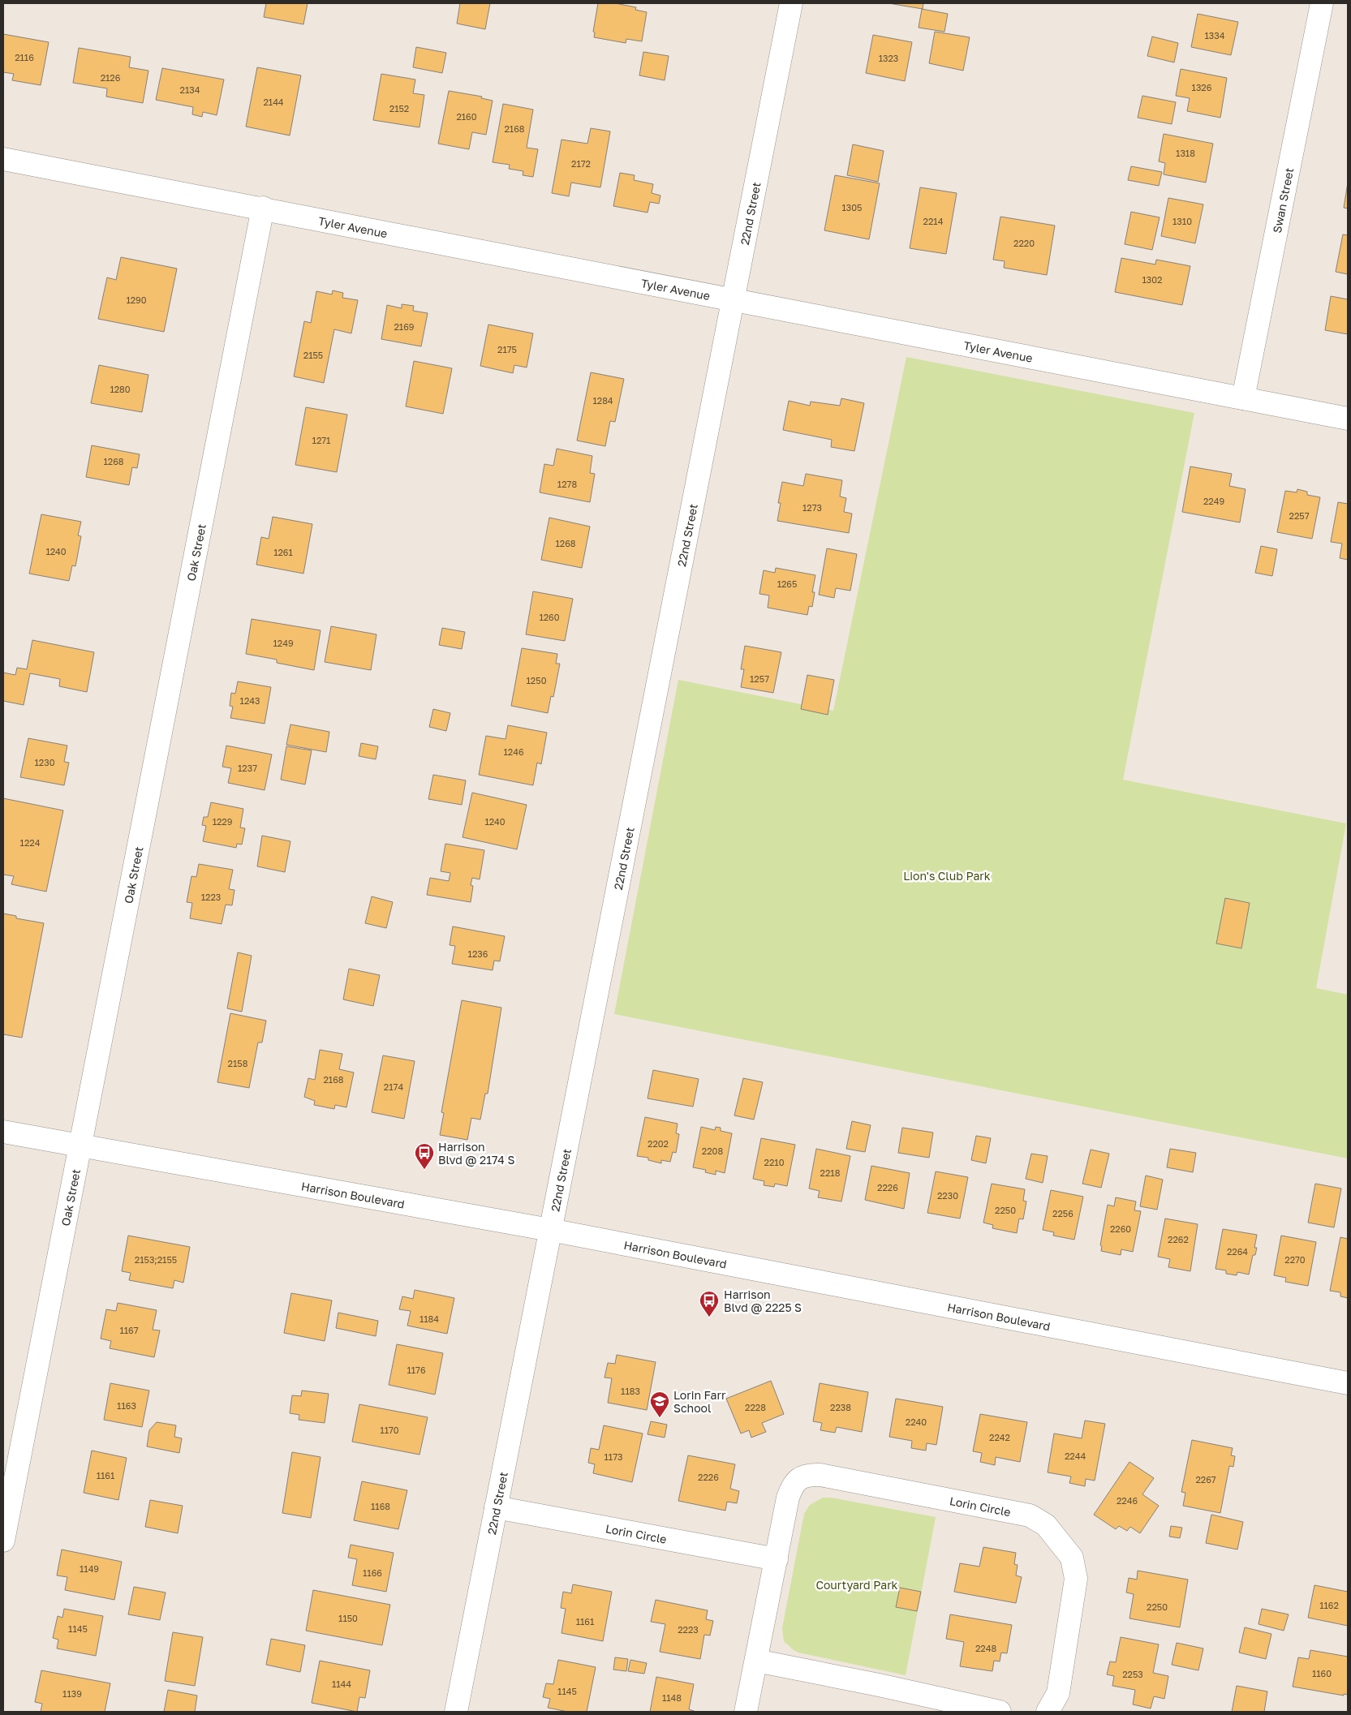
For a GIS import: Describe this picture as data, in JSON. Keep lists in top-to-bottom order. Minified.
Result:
{"streets":{"street":["Swan Street","22nd Street","Tyler Avenue","Oak Street","Harrison Boulevard","Lorin Circle"]},"crossings":[["Swan Street","Tyler Avenue"],["22nd Street","Tyler Avenue"],["22nd Street","Harrison Boulevard"],["22nd Street","Lorin Circle"],["Tyler Avenue","Oak Street"],["Oak Street","Harrison Boulevard"]],"parks":["Lion's Club Park","Courtyard Park"],"places":{"bus stop":["Harrison Blvd @ 2174 S","Harrison Blvd @ 2225 S"],"school or university":["Lorin Farr School"]},"house_numbers":["1334","2116","1323","2126","1326","2134","2144","2152","2160","2168","1318","2172","1305","2214","1310","2220","1302","1290","2169","2175","2155","1280","1284","1271","1268","1278","2249","1273","2257","1268","1240","1261","1265","1260","1249","1257","1250","1243","1246","1230","1237","1229","1240","1224","1223","1236","2158","2168","2174","2202","2208","2210","2218","2226","2230","2250","2256","2260","2262","2264","2153;2155","2270","1184","1167","1176","1183","1163","2228","2238","2240","1170","2242","2244","1173","1161","2226","2267","2246","1168","1149","1166","1162","2250","1150","1161","1145","2223","2248","1160","2253","1144","1145","1139","1148"]}
